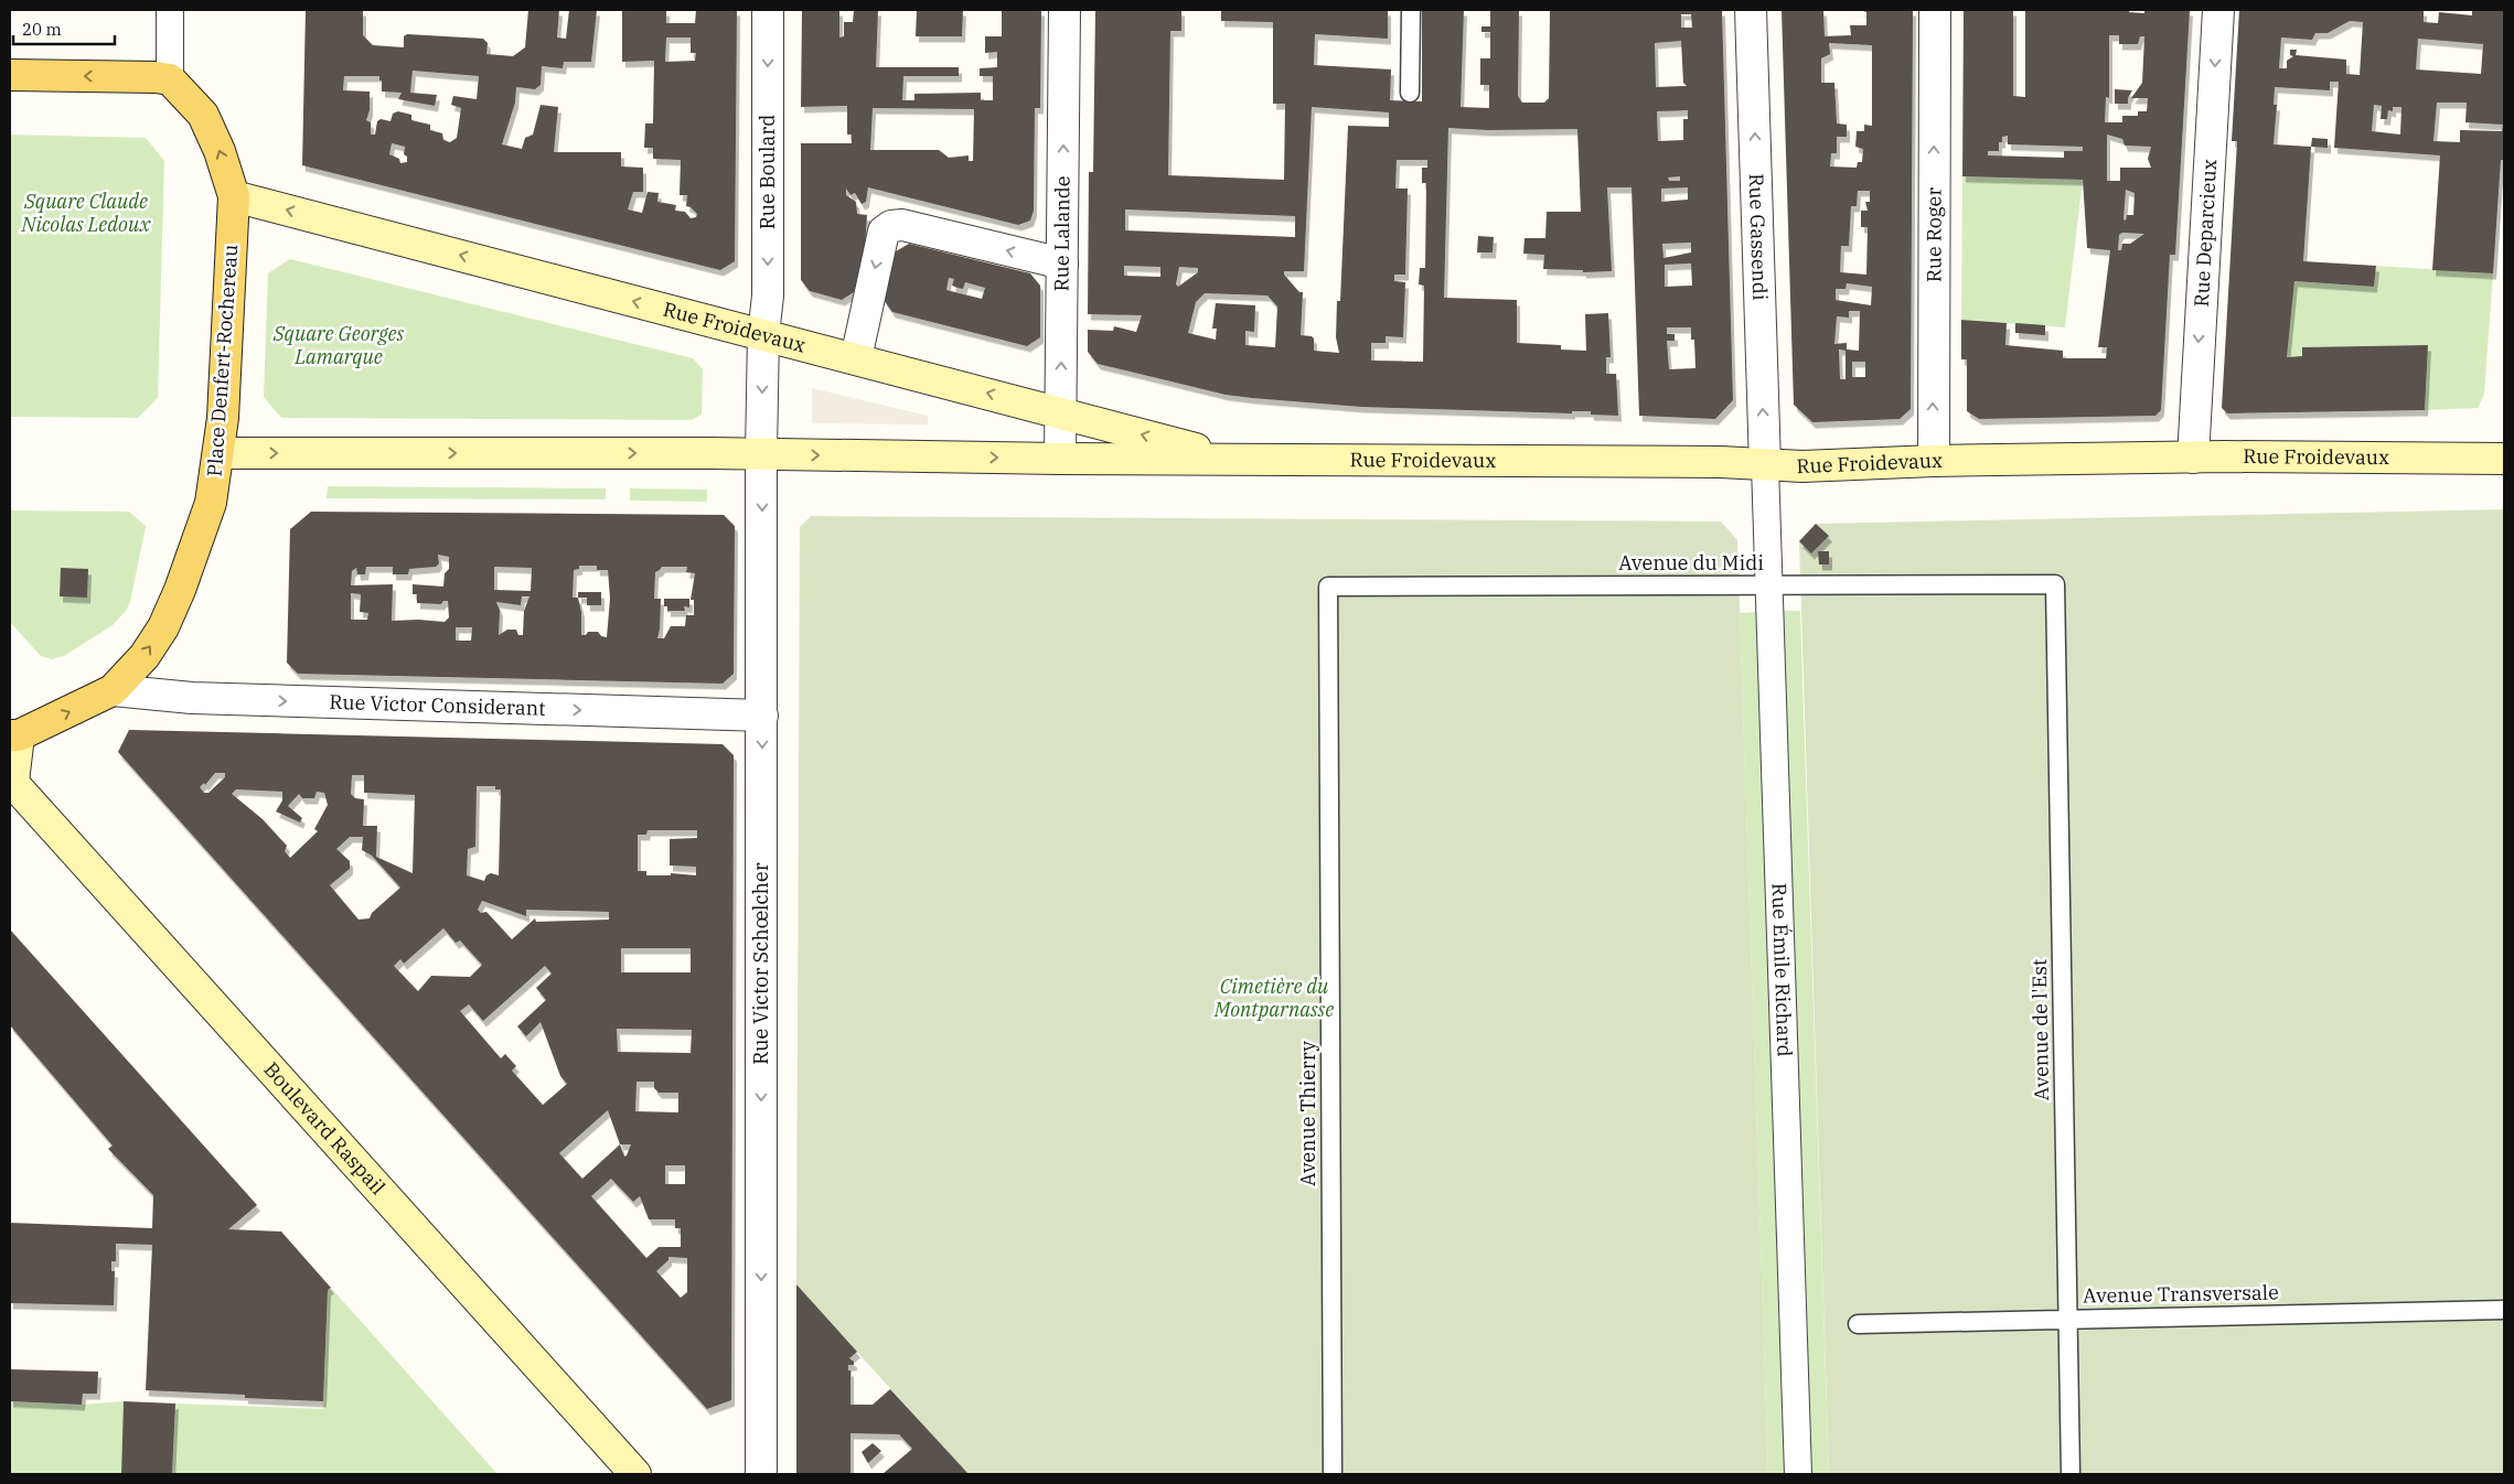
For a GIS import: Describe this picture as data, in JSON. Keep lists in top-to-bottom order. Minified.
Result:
{"streets":{"main road":["Rue Froidevaux","Place Denfert-Rochereau","Boulevard Raspail"],"street":["Rue Boulard","Rue Lalande","Rue Deparcieux","Rue Roger","Rue Gassendi","Rue Victor Considerant","Rue Victor Schœlcher","Rue Émile Richard"],"lane":["Avenue du Midi","Avenue de l'Est","Avenue Thierry","Avenue Transversale"]},"crossings":[["Rue Boulard","Rue Froidevaux"],["Rue Boulard","Rue Victor Schœlcher"],["Rue Lalande","Rue Froidevaux"],["Rue Deparcieux","Rue Froidevaux"],["Rue Roger","Rue Froidevaux"],["Rue Gassendi","Rue Froidevaux"],["Rue Gassendi","Rue Émile Richard"],["Rue Froidevaux","Place Denfert-Rochereau"],["Rue Froidevaux","Rue Victor Schœlcher"],["Rue Froidevaux","Rue Émile Richard"],["Place Denfert-Rochereau","Rue Victor Considerant"],["Place Denfert-Rochereau","Boulevard Raspail"],["Avenue du Midi","Rue Émile Richard"],["Avenue du Midi","Avenue de l'Est"],["Avenue du Midi","Avenue Thierry"],["Rue Victor Considerant","Rue Victor Schœlcher"],["Avenue de l'Est","Avenue Transversale"]],"one_way":["Rue Boulard","Rue Lalande","Rue Deparcieux","Rue Roger","Rue Gassendi","Place Denfert-Rochereau","Rue Victor Considerant","Rue Victor Schœlcher"],"parks":["Square Claude Nicolas Ledoux","Square Georges Lamarque","Cimetière du Montparnasse"],"scale_bar":"20 m"}
